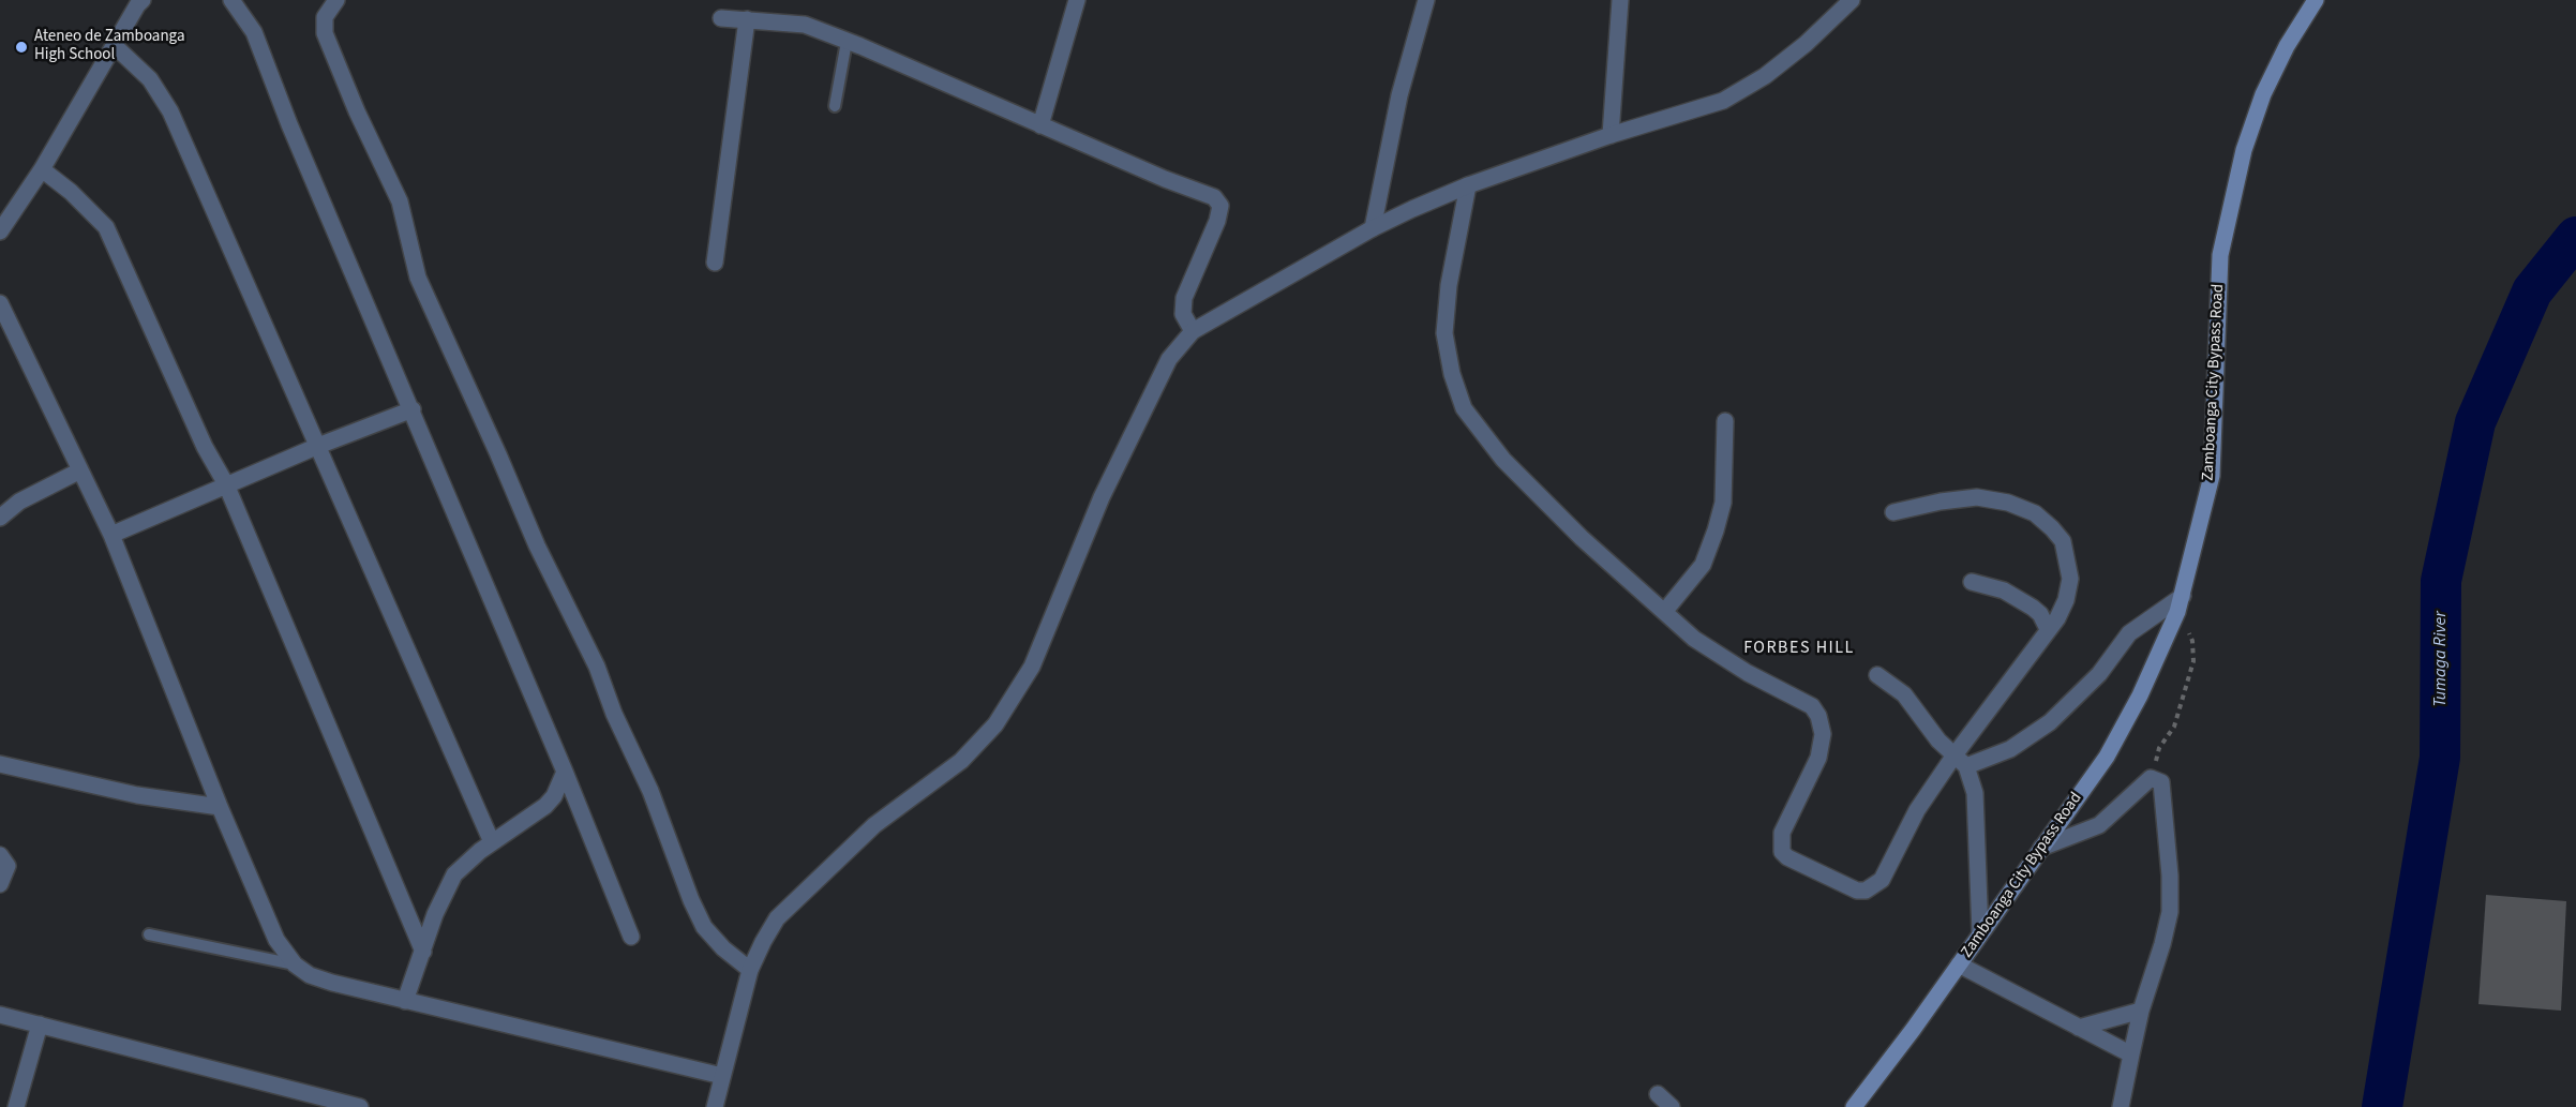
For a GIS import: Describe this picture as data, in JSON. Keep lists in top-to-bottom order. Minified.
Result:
{"streets":{"main road":["Zamboanga City Bypass Road"]},"districts":["FORBES HILL"],"water":["Tumaga River"],"places":["Ateneo de Zamboanga High School"]}
